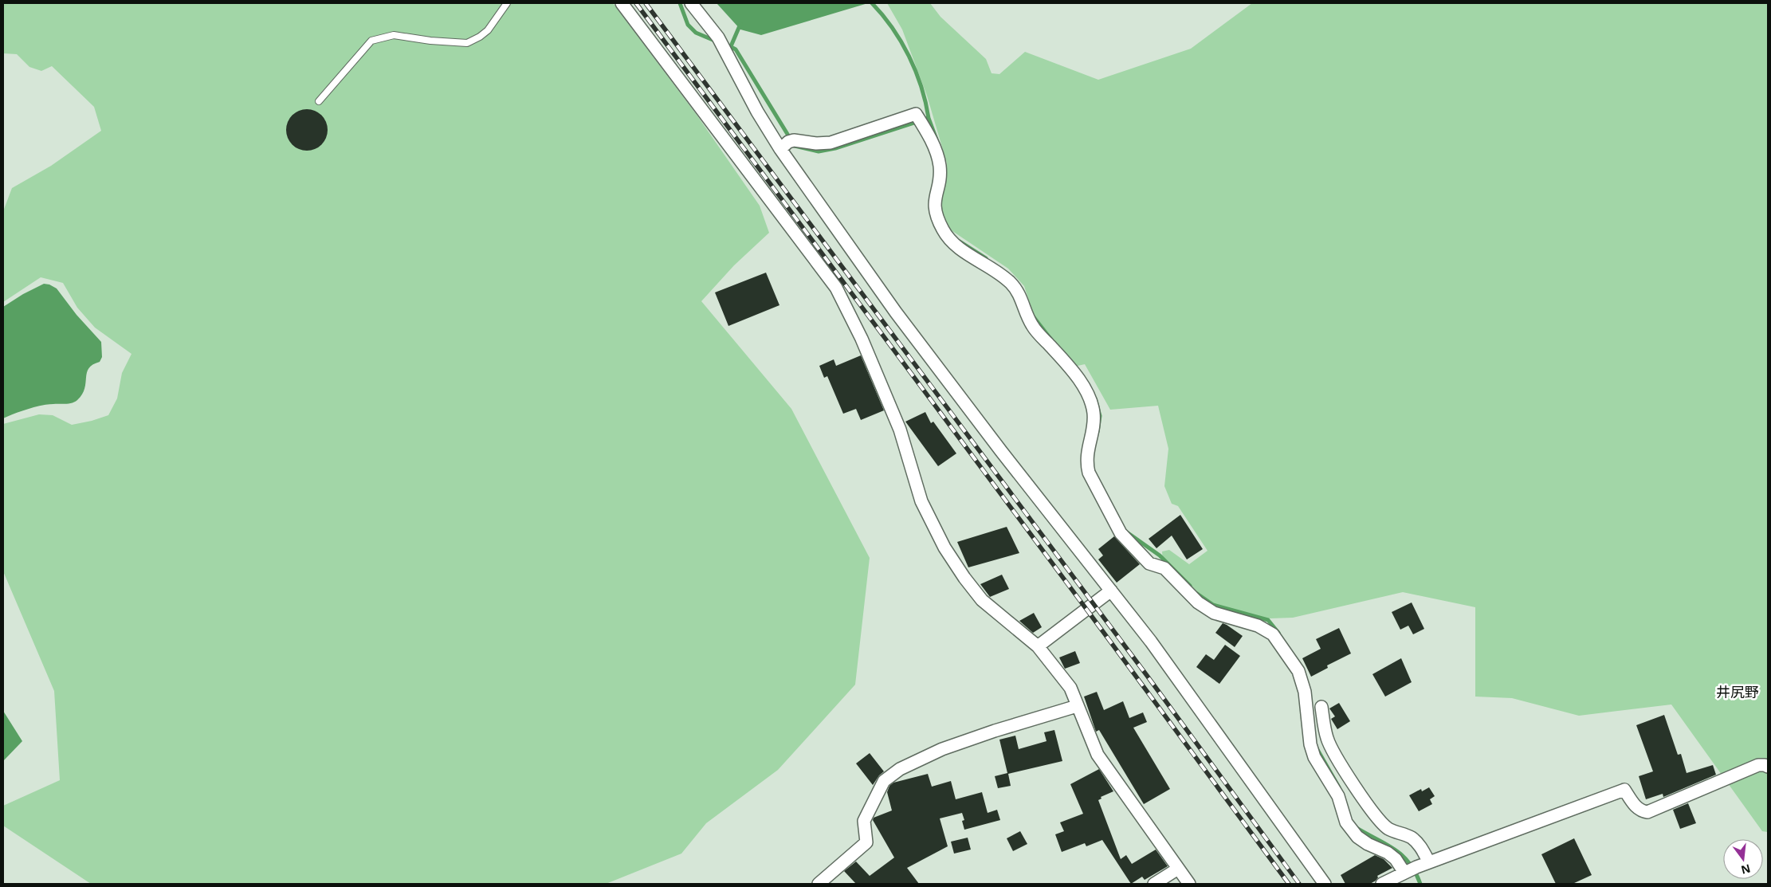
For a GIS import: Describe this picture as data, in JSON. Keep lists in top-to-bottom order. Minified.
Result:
{"districts":["井尻野"],"north":"bottom"}
